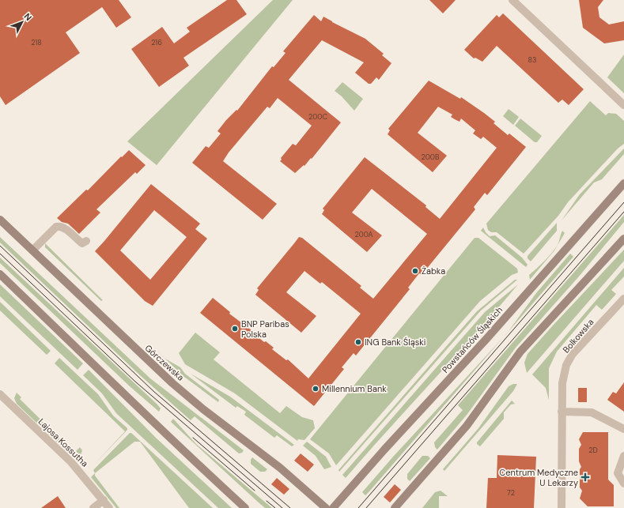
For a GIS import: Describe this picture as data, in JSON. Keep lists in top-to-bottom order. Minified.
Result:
{"streets":{"main road":["Powstańców Śląskich","Górczewska"],"street":["Bolkowska","Lajosa Kossutha"]},"places":{"other":["Żabka","BNP Paribas Polska","ING Bank Śląski","Millennium Bank"],"health":["Centrum Medyczne U Lekarzy"]},"house_numbers":["218","216","83","200C","200B","200A","2D","72"],"north":"top right"}
